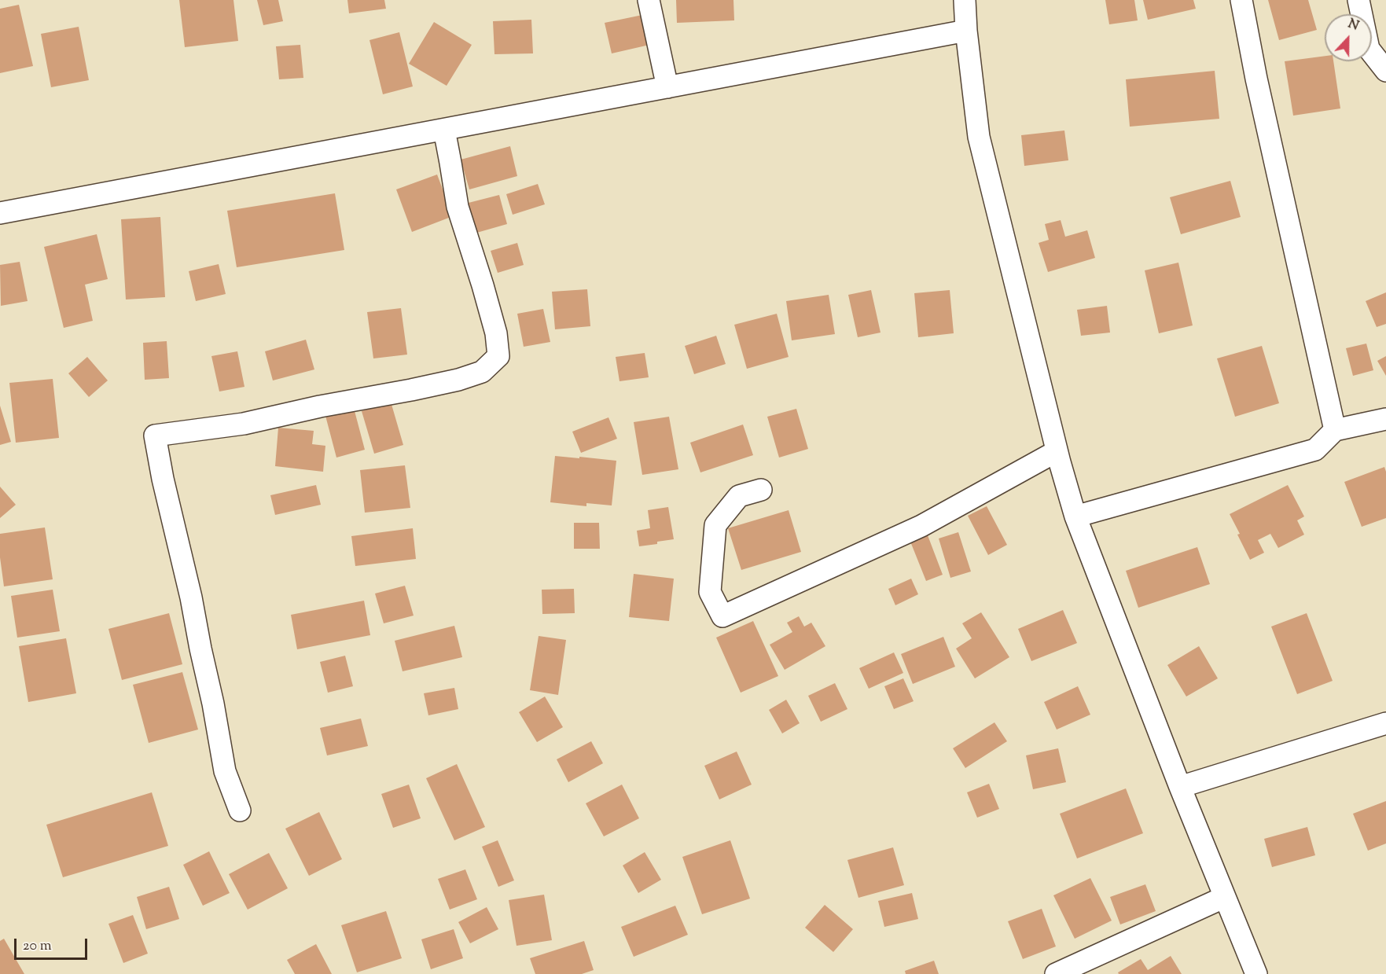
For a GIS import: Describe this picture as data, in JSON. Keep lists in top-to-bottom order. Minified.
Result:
{"scale_bar":"20 m","north":"top"}
